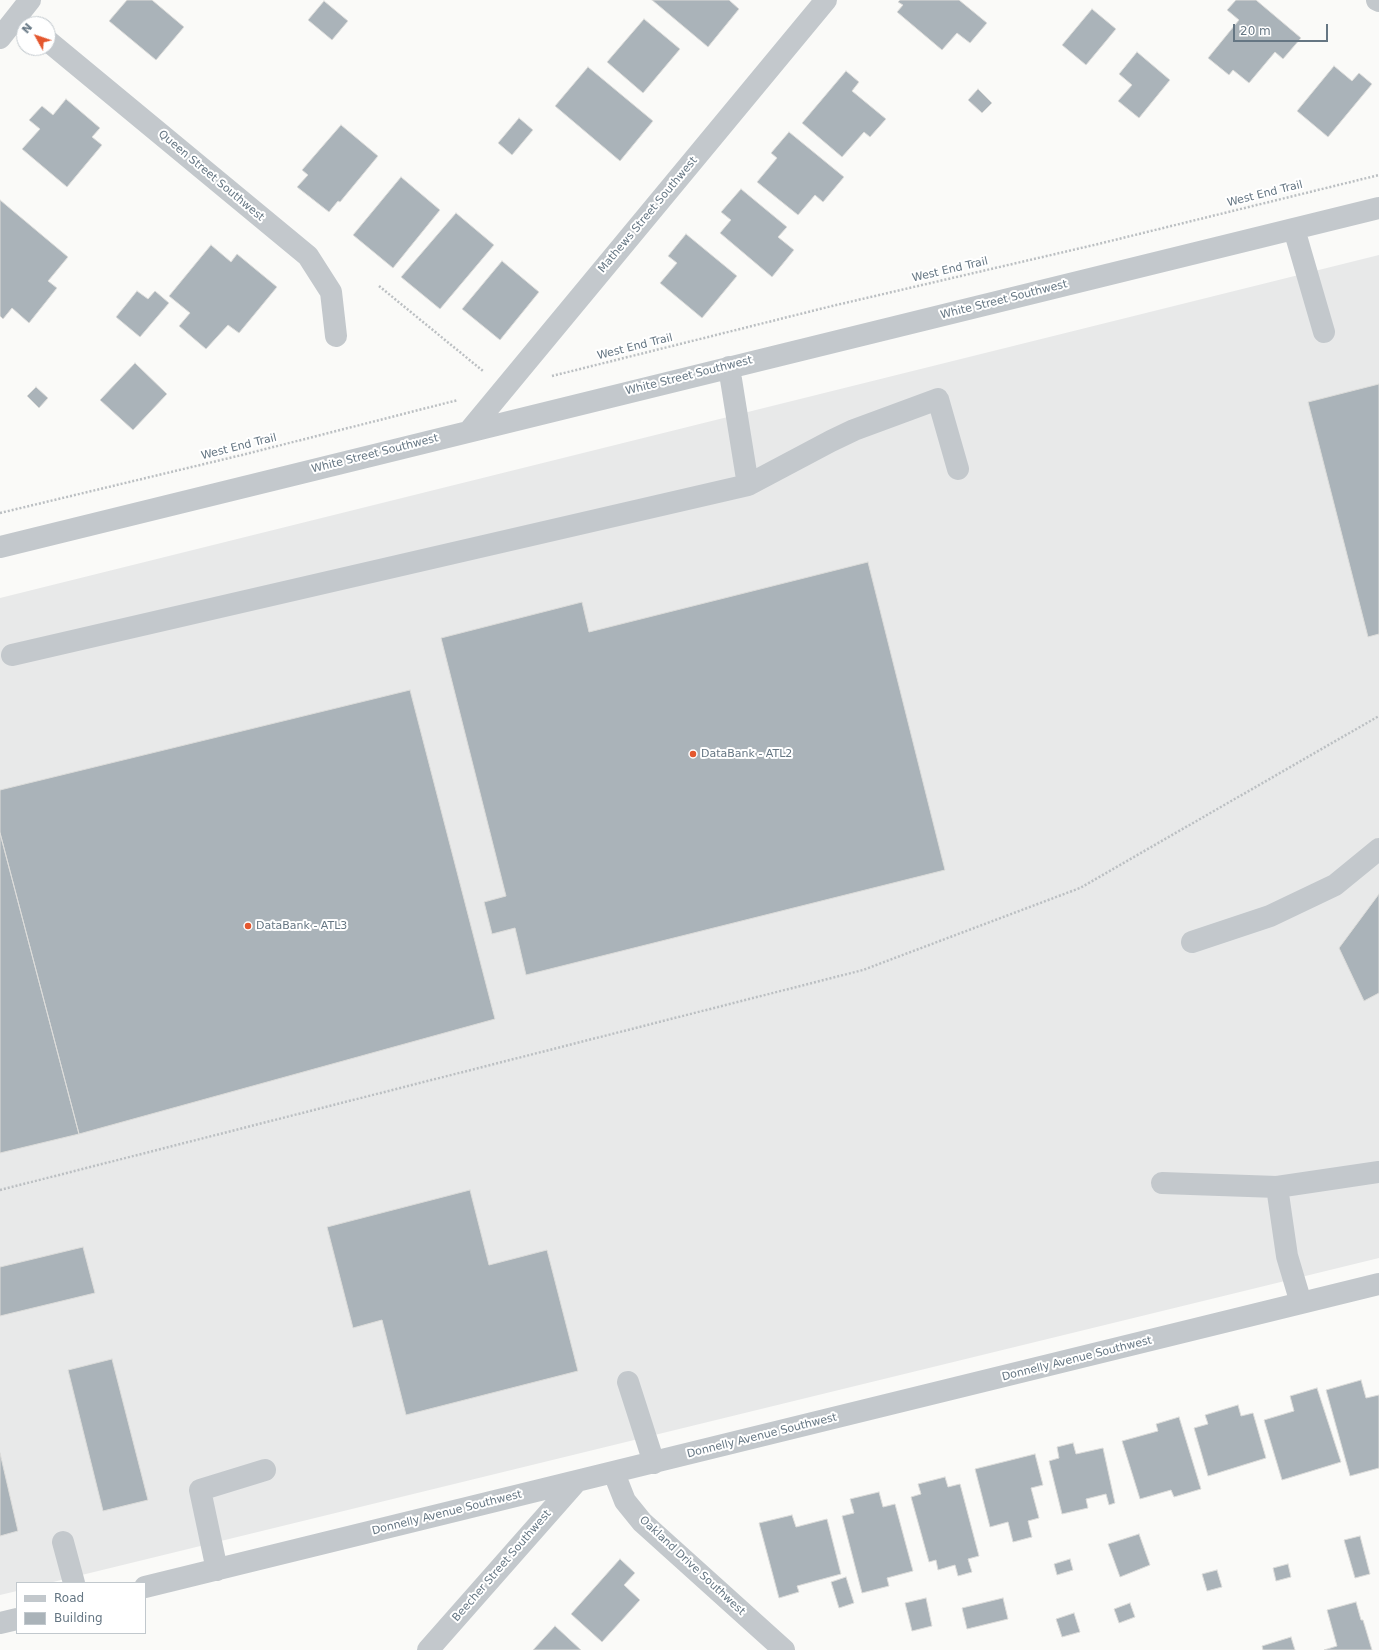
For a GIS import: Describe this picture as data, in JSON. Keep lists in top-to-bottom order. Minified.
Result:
{"streets":{"street":["Queen Street Southwest","Mathews Street Southwest","White Street Southwest","Donnelly Avenue Southwest","Beecher Street Southwest","Oakland Drive Southwest"],"path":["West End Trail"]},"crossings":[["Mathews Street Southwest","White Street Southwest"],["Donnelly Avenue Southwest","Beecher Street Southwest"],["Donnelly Avenue Southwest","Oakland Drive Southwest"]],"places":["DataBank - ATL2","DataBank - ATL3"],"legend":["Road","Building"],"scale_bar":"20 m","north":"top left"}
